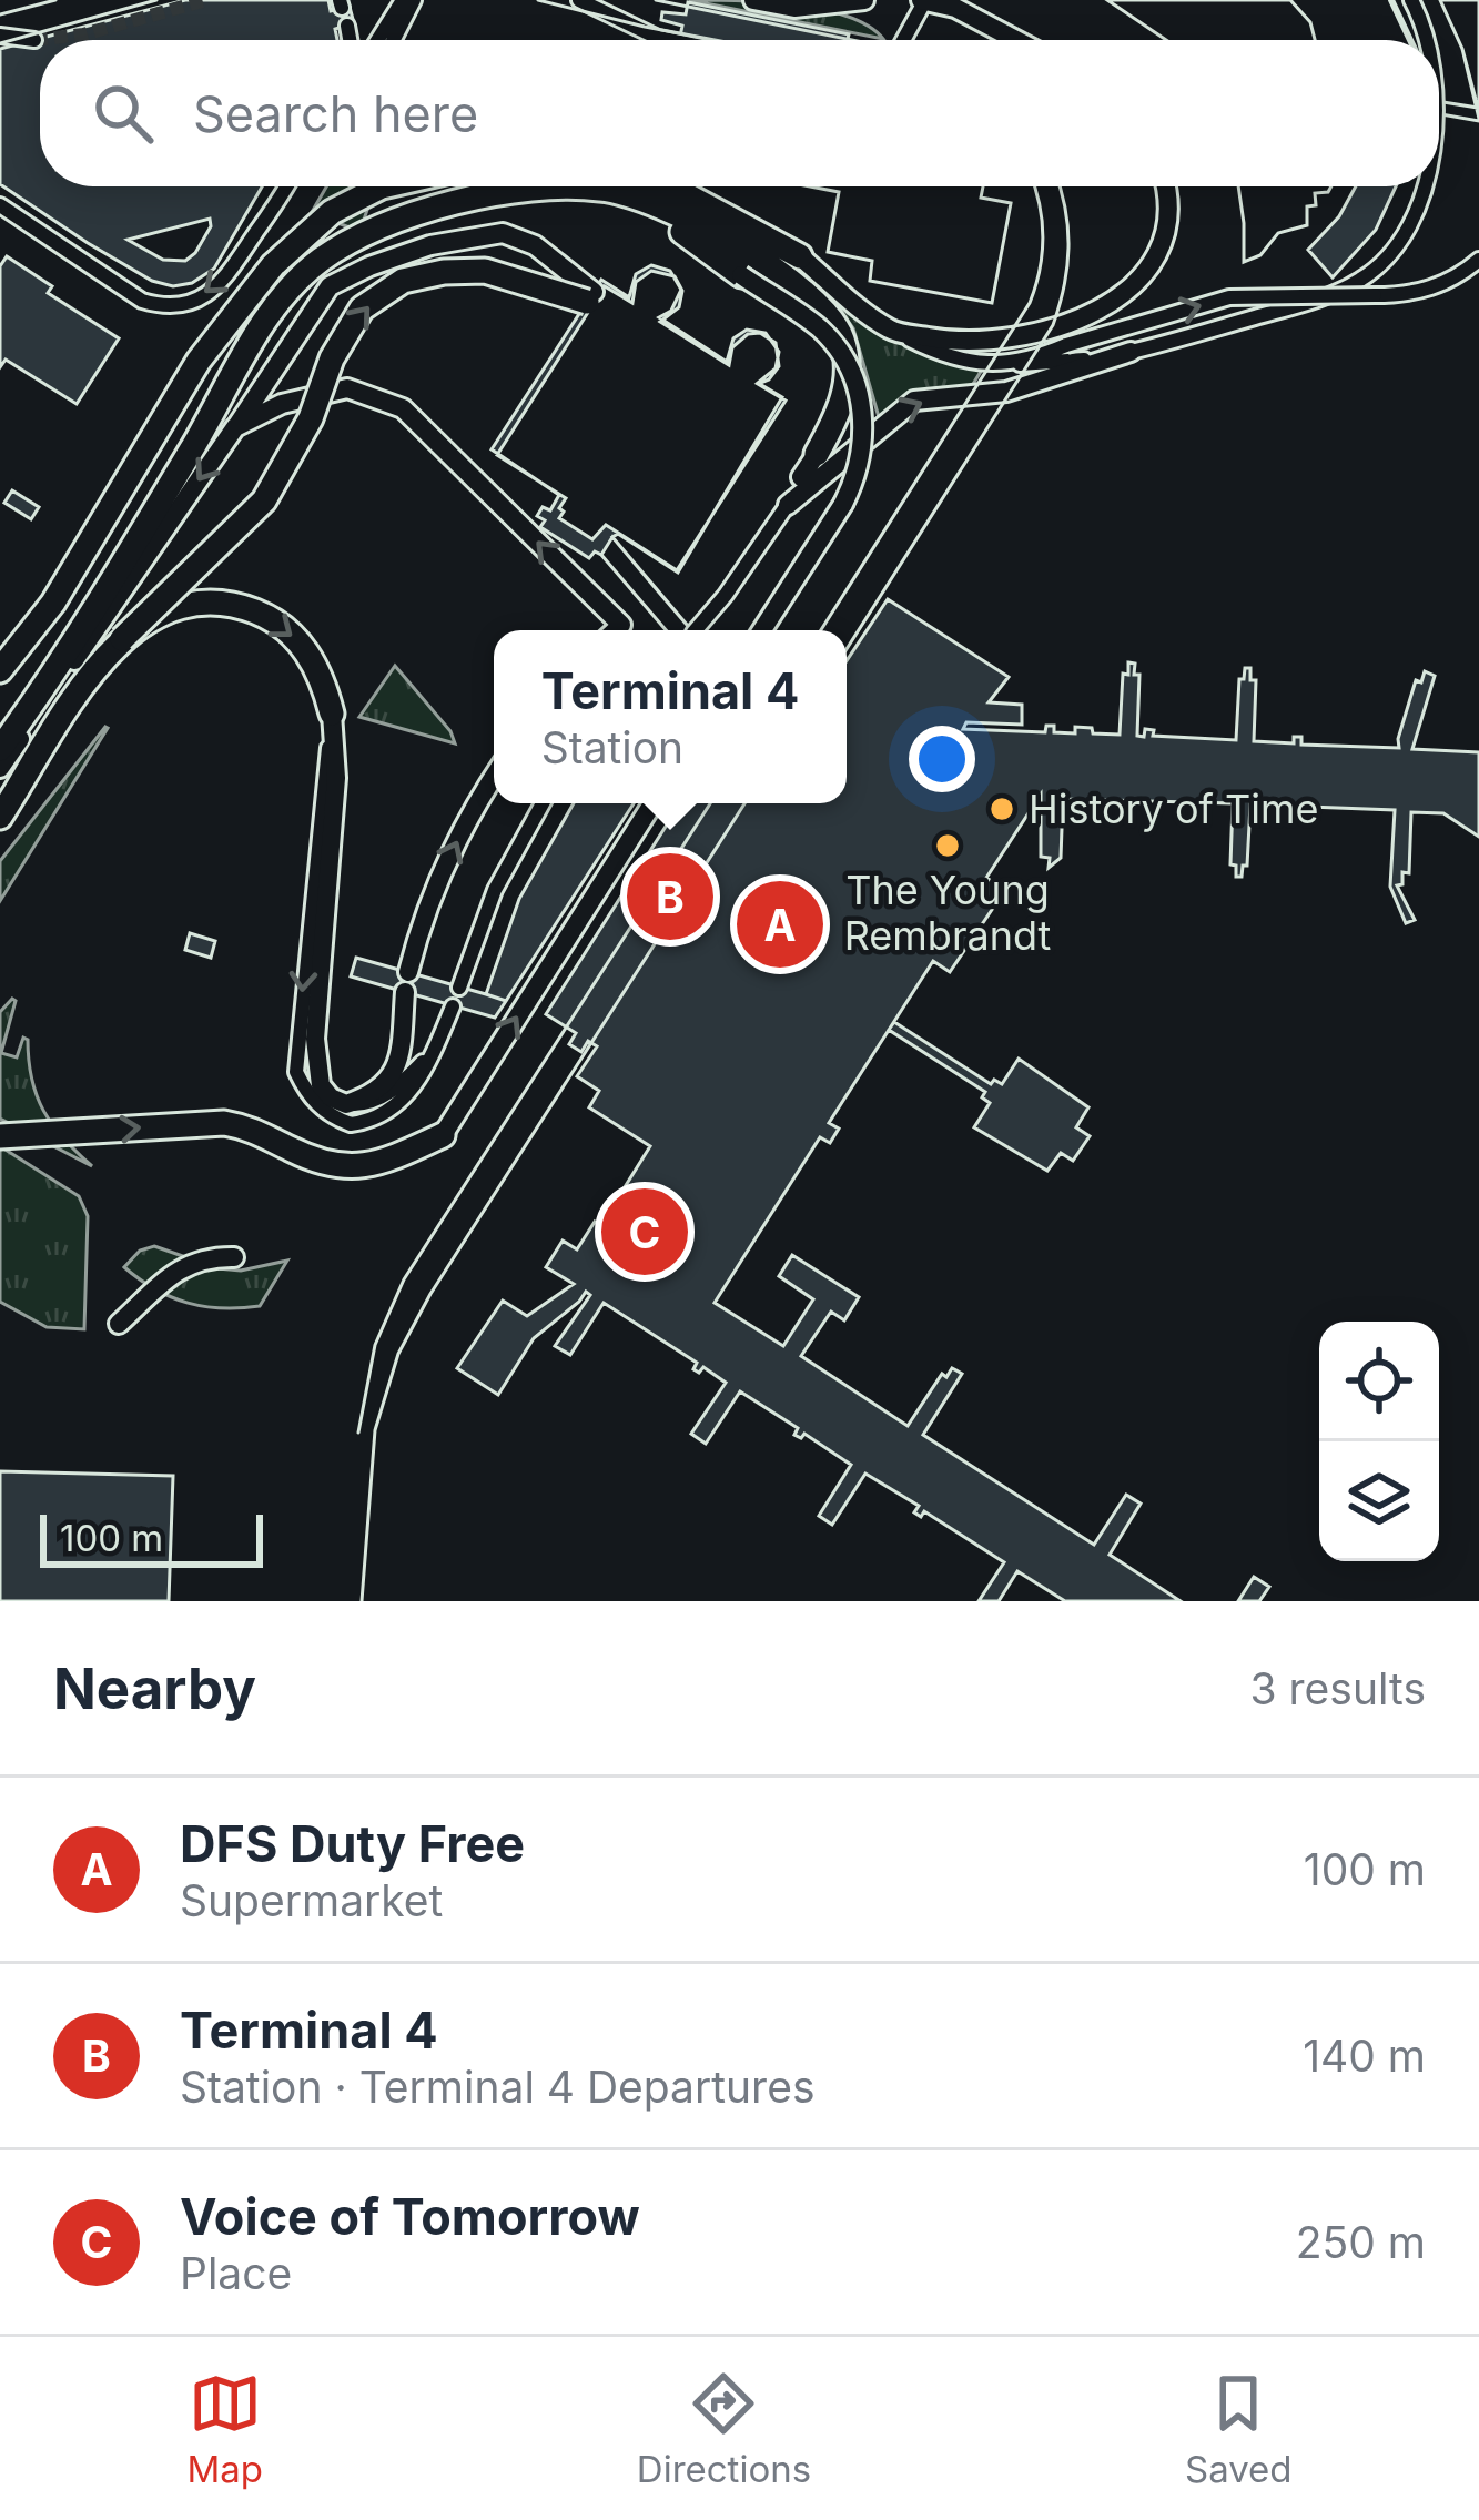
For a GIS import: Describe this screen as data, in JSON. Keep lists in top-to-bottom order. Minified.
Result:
{"places":["History of Time","The Young Rembrandt"],"scale_bar":"100 m","page":{"search":"Search here","popup":["Terminal 4","Station"],"pins":["B","A","C"],"scale":"100 m","heading":["Nearby","3 results"],"list":[{"mark":"A","name":"DFS Duty Free","note":"Supermarket","value":"100 m"},{"mark":"B","name":"Terminal 4","note":"Station · Terminal 4 Departures","value":"140 m"},{"mark":"C","name":"Voice of Tomorrow","note":"Place","value":"250 m"}],"nav":["Map","Directions","Saved"]}}
